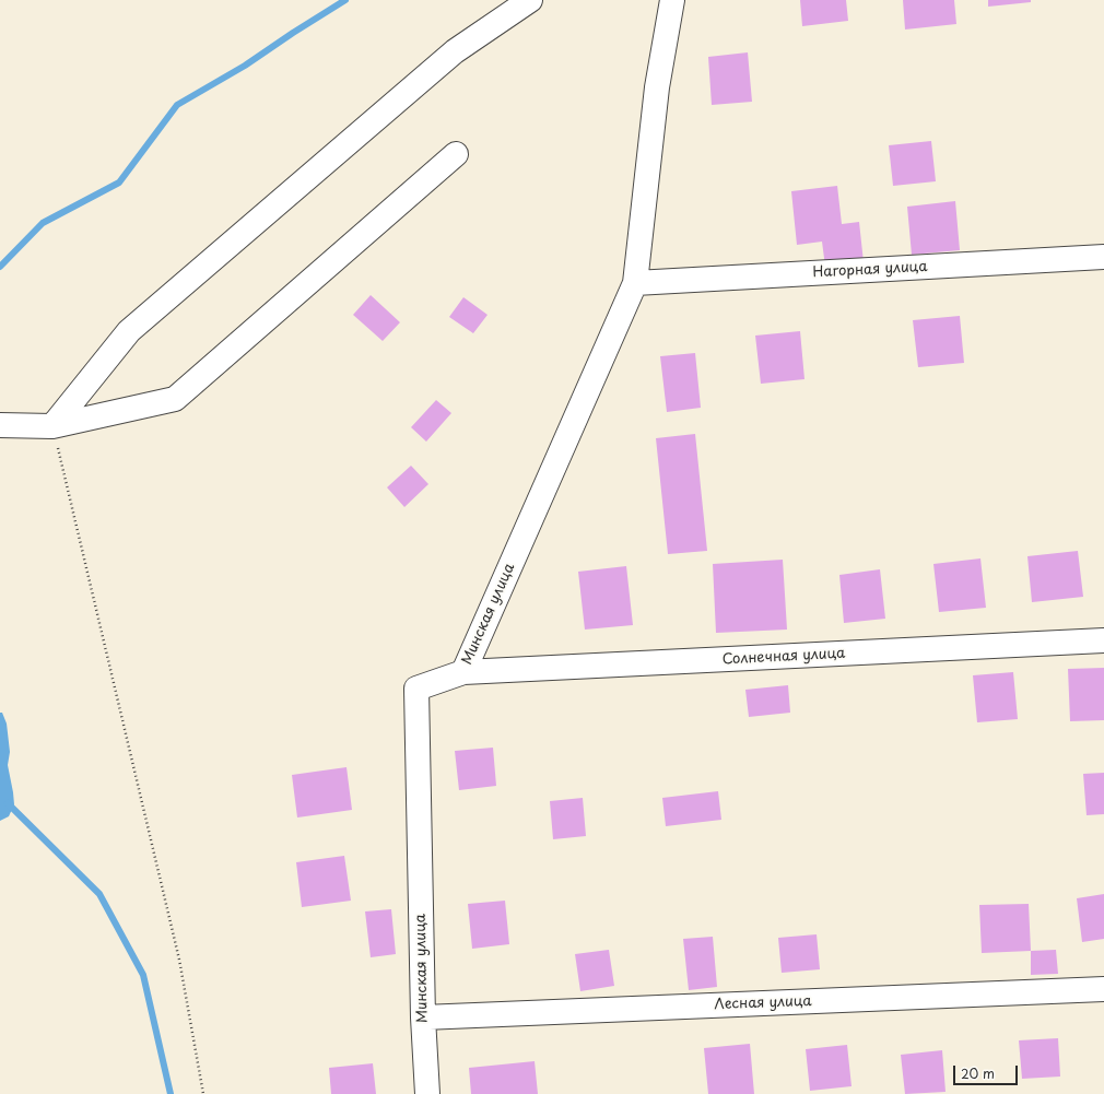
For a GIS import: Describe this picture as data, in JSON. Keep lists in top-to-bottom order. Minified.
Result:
{"streets":{"street":["Нагорная улица","Минская улица","Солнечная улица","Лесная улица"]},"crossings":[["Нагорная улица","Минская улица"],["Минская улица","Солнечная улица"],["Минская улица","Лесная улица"]],"scale_bar":"20 m"}
